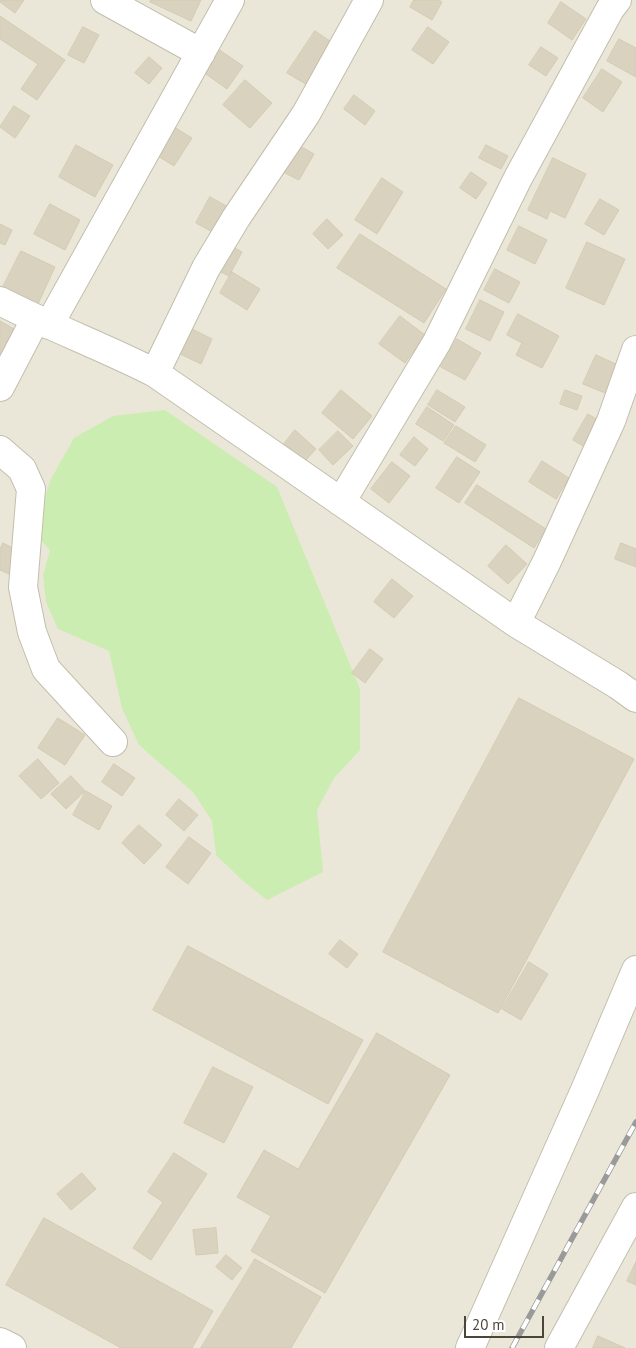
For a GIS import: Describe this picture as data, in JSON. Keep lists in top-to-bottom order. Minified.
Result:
{"scale_bar":"20 m"}
